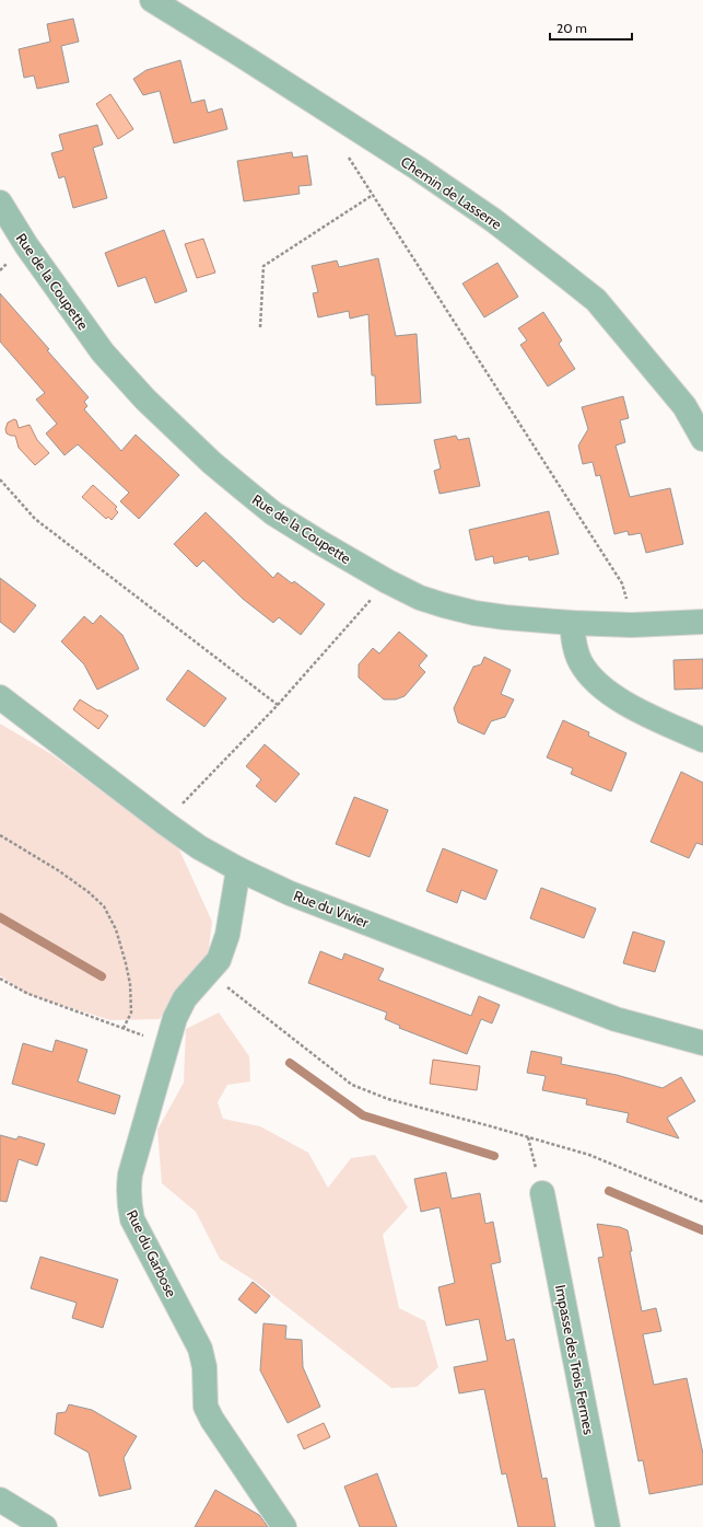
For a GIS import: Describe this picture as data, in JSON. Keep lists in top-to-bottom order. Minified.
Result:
{"streets":{"street":["Chemin de Lasserre","Rue de la Coupette","Rue du Vivier","Rue du Garbose","Impasse des Trois Fermes"]},"crossings":[["Rue du Vivier","Rue du Garbose"]],"scale_bar":"20 m"}
